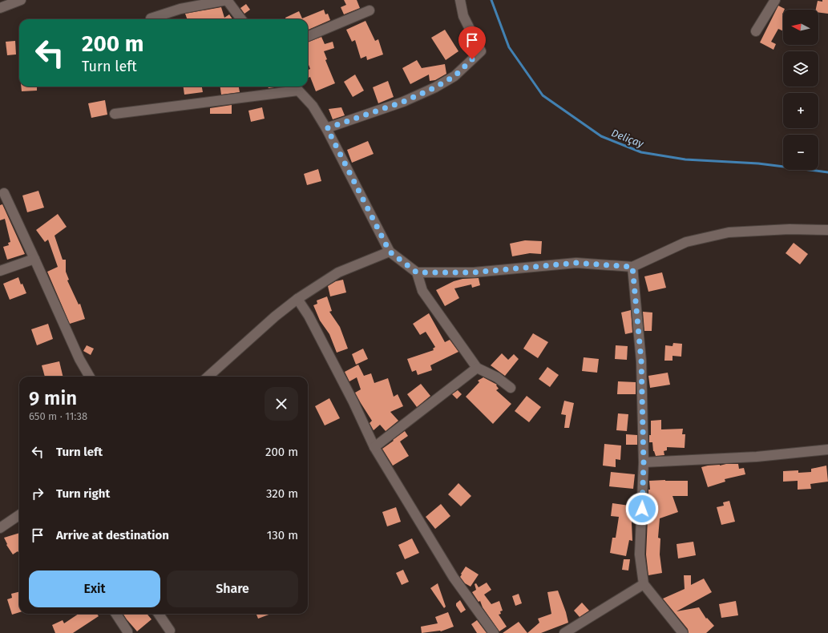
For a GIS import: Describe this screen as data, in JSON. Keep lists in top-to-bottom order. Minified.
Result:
{"water":["Deliçay"],"north":"left","page":{"map_buttons":["+","−"],"turn":["200 m","Turn left"],"heading":["9 min","650 m · 11:38"],"list":[{"name":"Turn left","value":"200 m"},{"name":"Turn right","value":"320 m"},{"name":"Arrive at destination","value":"130 m"}],"buttons":["Exit","Share"]}}
